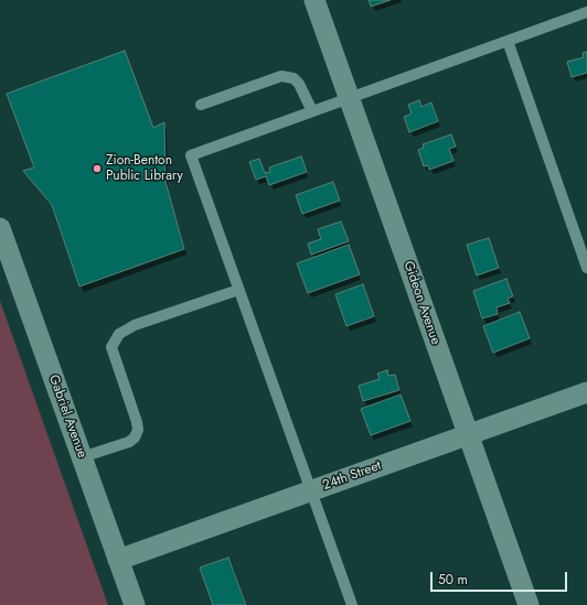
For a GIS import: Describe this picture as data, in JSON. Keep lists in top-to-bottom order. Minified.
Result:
{"streets":{"street":["Gideon Avenue","Gabriel Avenue","24th Street"]},"crossings":[["Gideon Avenue","24th Street"],["Gabriel Avenue","24th Street"]],"places":["Zion-Benton Public Library"],"scale_bar":"50 m"}
